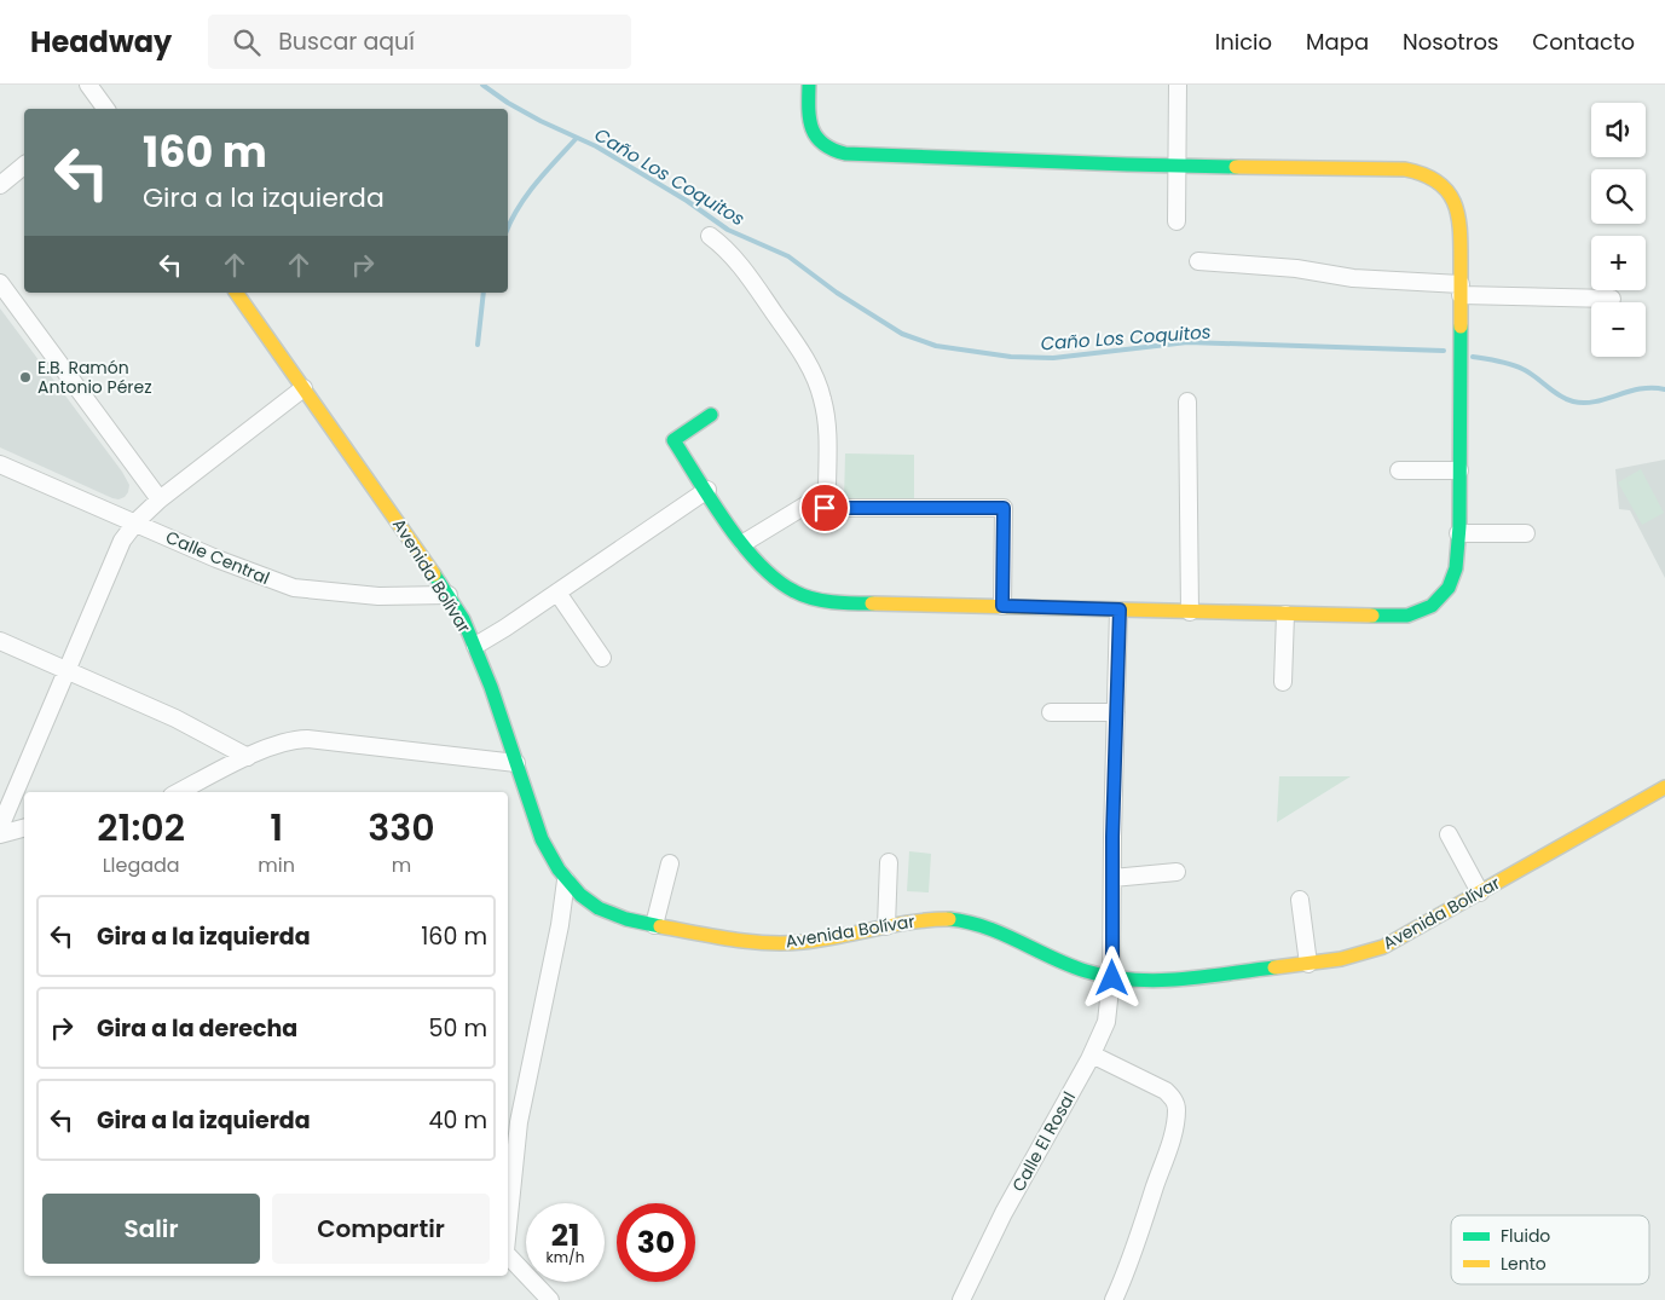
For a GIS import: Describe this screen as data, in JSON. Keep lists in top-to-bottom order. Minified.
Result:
{"streets":{"street":["Calle Central","Avenida Bolívar","Calle El Rosal"]},"crossings":[["Calle Central","Avenida Bolívar"],["Avenida Bolívar","Calle El Rosal"]],"water":["Caño Los Coquitos"],"places":["E.B. Ramón Antonio Pérez"],"legend":["Fluido","Lento"],"page":{"header":"Headway","search":"Buscar aquí","nav":["Inicio","Mapa","Nosotros","Contacto"],"map_buttons":["+","−"],"turn":["160 m","Gira a la izquierda"],"eta":["21:02","Llegada","1","min","330","m"],"list":[{"name":"Gira a la izquierda","value":"160 m"},{"name":"Gira a la derecha","value":"50 m"},{"name":"Gira a la izquierda","value":"40 m"}],"buttons":["Salir","Compartir"],"speed":"21 km/h","limit":"30"}}
